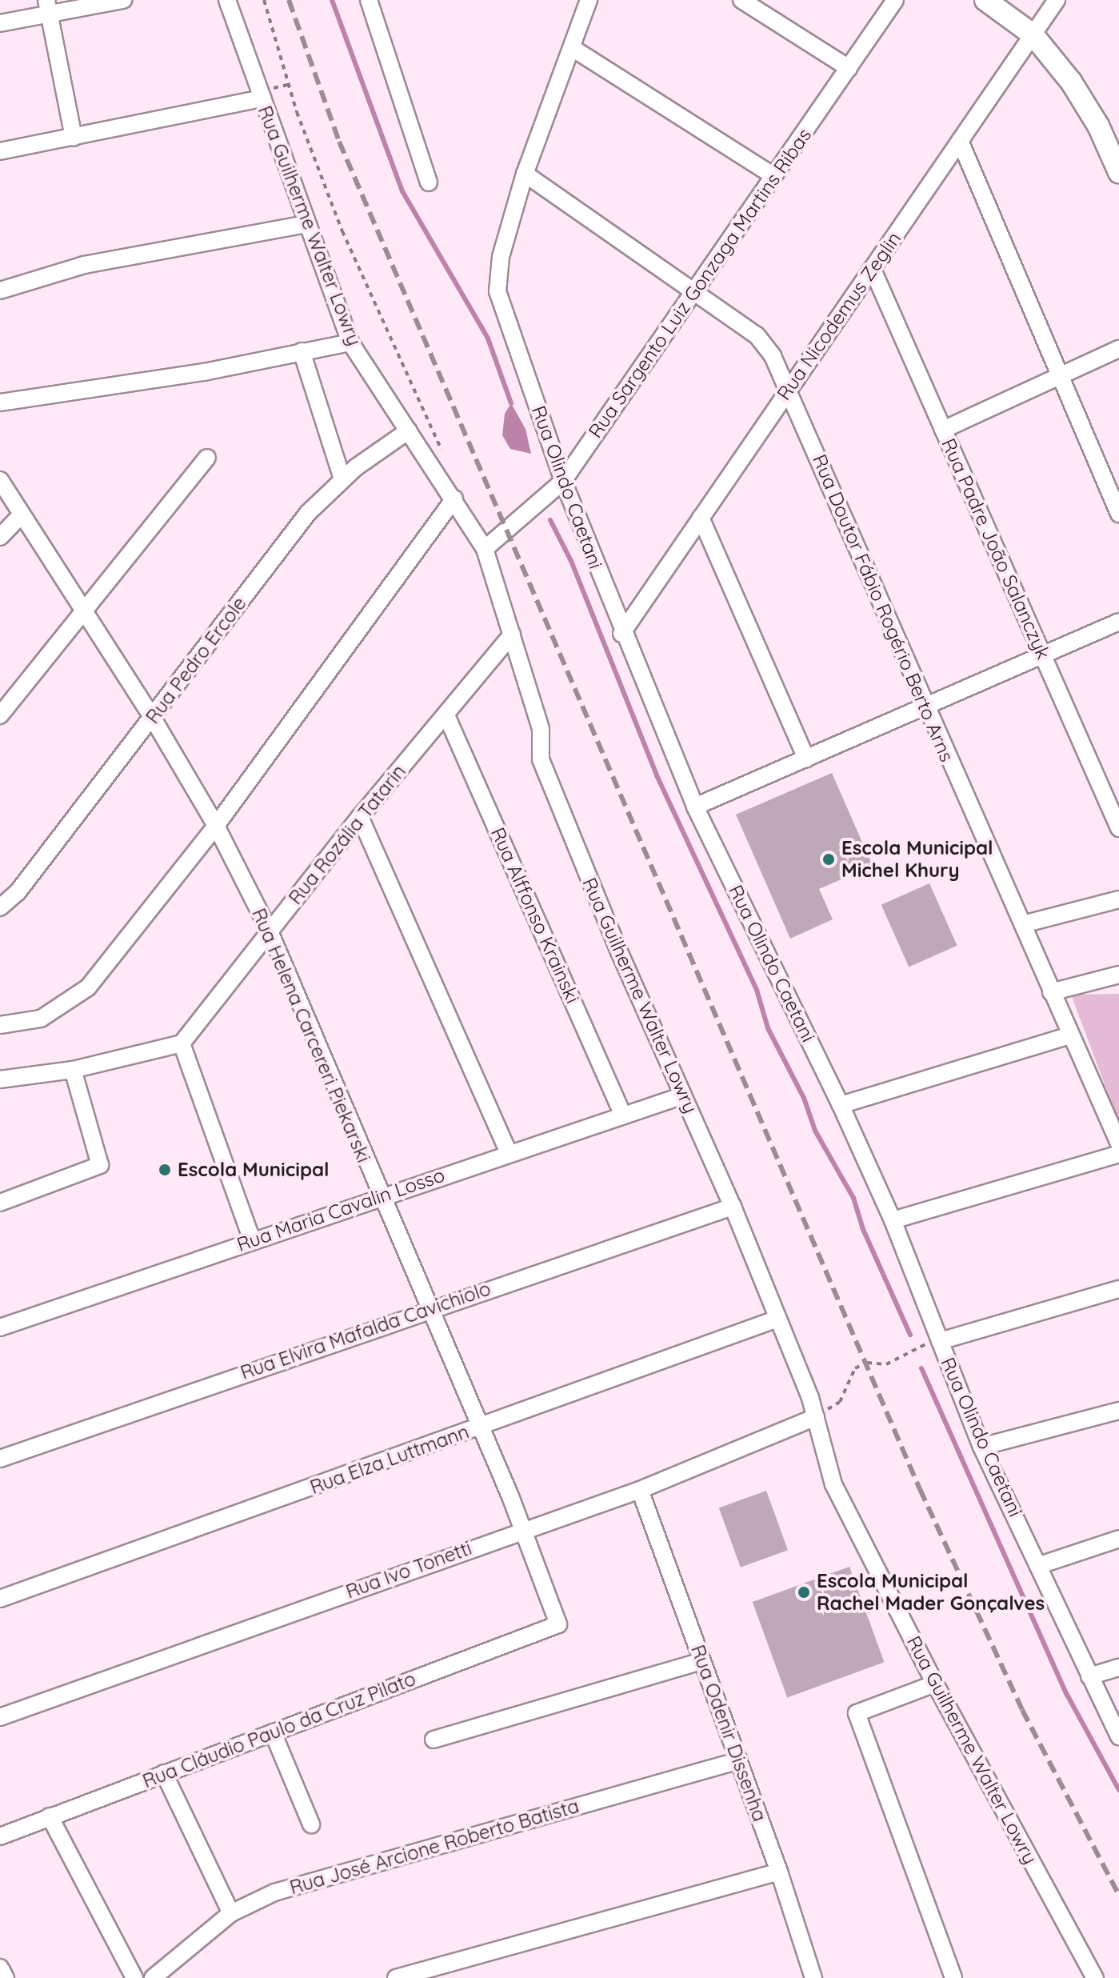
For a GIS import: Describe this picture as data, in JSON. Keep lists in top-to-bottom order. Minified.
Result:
{"streets":{"street":["Rua Guilherme Walter Lowry","Rua Sargento Luiz Gonzaga Martins Ribas","Rua Nicodemus Zeglin","Rua Olindo Caetani","Rua Padre João Salanczyk","Rua Doutor Fábio Rogério Berto Arns","Rua Pedro Ercole","Rua Rozália Tatarin","Rua Alffonso Krainski","Rua Helena Carcereri Piekarski","Rua Maria Cavalin Losso","Rua Elvira Mafalda Cavichiolo","Rua Elza Luttmann","Rua Ivo Tonetti","Rua Cláudio Paulo da Cruz Pilato","Rua Odenir Dissenha","Rua José Arcione Roberto Batista"]},"crossings":[["Rua Guilherme Walter Lowry","Rua Sargento Luiz Gonzaga Martins Ribas"],["Rua Guilherme Walter Lowry","Rua Pedro Ercole"],["Rua Guilherme Walter Lowry","Rua Rozália Tatarin"],["Rua Guilherme Walter Lowry","Rua Maria Cavalin Losso"],["Rua Guilherme Walter Lowry","Rua Elvira Mafalda Cavichiolo"],["Rua Guilherme Walter Lowry","Rua Elza Luttmann"],["Rua Guilherme Walter Lowry","Rua Ivo Tonetti"],["Rua Sargento Luiz Gonzaga Martins Ribas","Rua Olindo Caetani"],["Rua Sargento Luiz Gonzaga Martins Ribas","Rua Doutor Fábio Rogério Berto Arns"],["Rua Nicodemus Zeglin","Rua Olindo Caetani"],["Rua Nicodemus Zeglin","Rua Padre João Salanczyk"],["Rua Nicodemus Zeglin","Rua Doutor Fábio Rogério Berto Arns"],["Rua Olindo Caetani","Rua Doutor Fábio Rogério Berto Arns"],["Rua Pedro Ercole","Rua Helena Carcereri Piekarski"],["Rua Rozália Tatarin","Rua Alffonso Krainski"],["Rua Rozália Tatarin","Rua Helena Carcereri Piekarski"],["Rua Alffonso Krainski","Rua Maria Cavalin Losso"],["Rua Helena Carcereri Piekarski","Rua Maria Cavalin Losso"],["Rua Helena Carcereri Piekarski","Rua Elvira Mafalda Cavichiolo"],["Rua Helena Carcereri Piekarski","Rua Elza Luttmann"],["Rua Helena Carcereri Piekarski","Rua Ivo Tonetti"],["Rua Helena Carcereri Piekarski","Rua Cláudio Paulo da Cruz Pilato"],["Rua Ivo Tonetti","Rua Odenir Dissenha"],["Rua Odenir Dissenha","Rua José Arcione Roberto Batista"]],"places":["Escola Municipal Michel Khury","Escola Municipal","Escola Municipal Rachel Mader Gonçalves"]}
